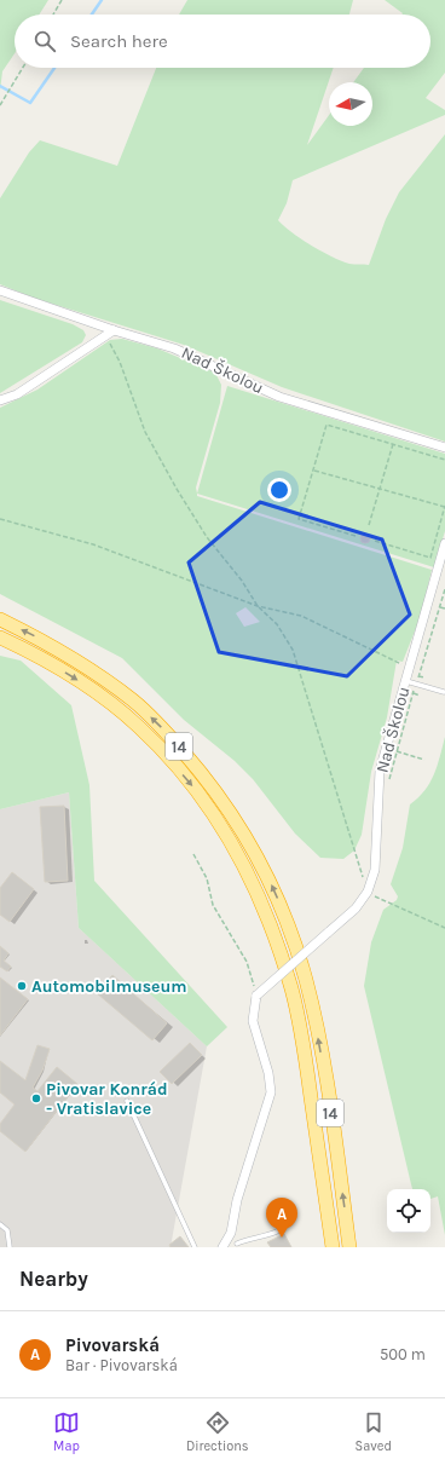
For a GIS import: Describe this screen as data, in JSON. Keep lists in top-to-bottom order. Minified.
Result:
{"streets":{"highway":["14"],"street":["Nad Školou"]},"places":["Automobilmuseum","Pivovar Konrád - Vratislavice"],"north":"left","page":{"search":"Search here","pins":"A","heading":"Nearby","list":[{"mark":"A","name":"Pivovarská","note":"Bar · Pivovarská","value":"500 m"}],"nav":["Map","Directions","Saved"]}}
